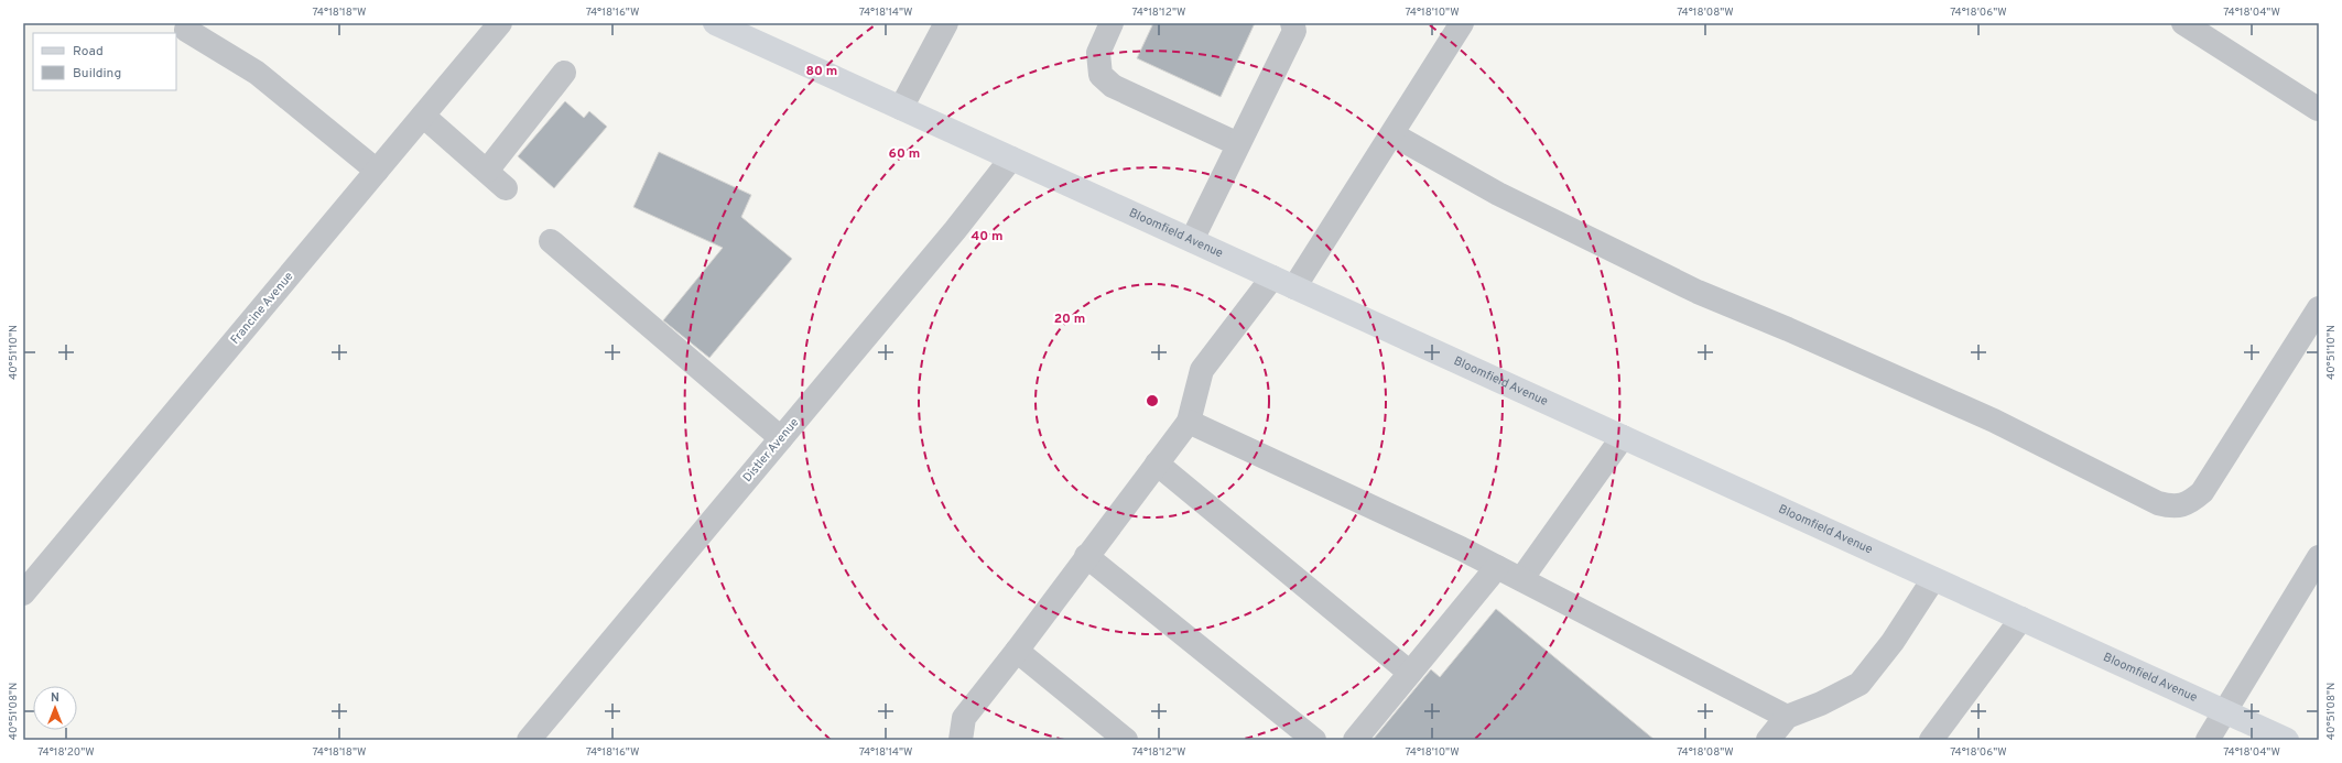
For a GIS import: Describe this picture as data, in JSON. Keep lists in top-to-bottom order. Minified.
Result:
{"streets":{"main road":["Bloomfield Avenue"],"street":["Francine Avenue","Distler Avenue"]},"crossings":[["Bloomfield Avenue","Distler Avenue"]],"legend":["Road","Building"],"north":"top","coordinates":["74°18'18\"W","74°18'16\"W","74°18'14\"W","74°18'12\"W","74°18'10\"W","74°18'08\"W","74°18'06\"W","74°18'04\"W","40°51'10\"N","40°51'08\"N","74°18'20\"W"],"rings":["80 m","60 m","40 m","20 m"]}
